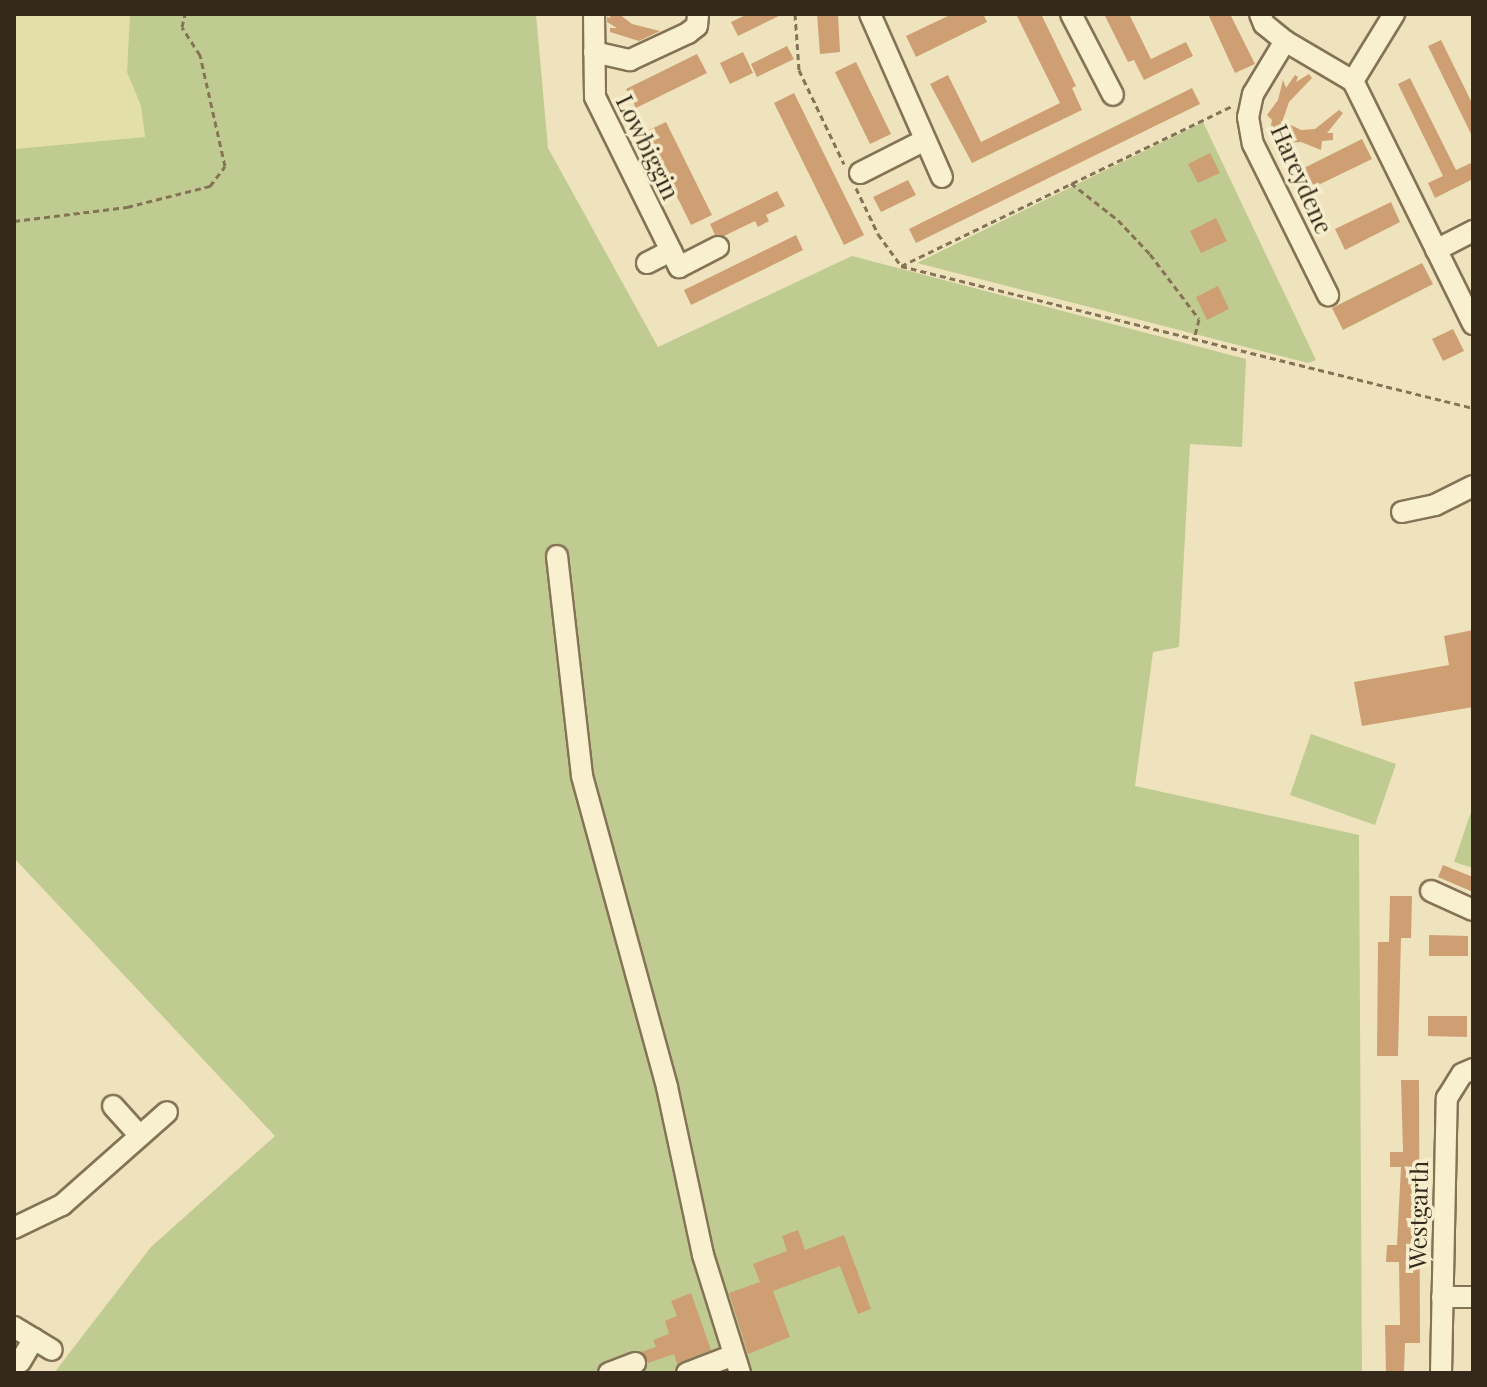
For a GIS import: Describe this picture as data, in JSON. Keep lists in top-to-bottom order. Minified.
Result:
{"streets":{"street":["Lowbiggin","Hareydene","Westgarth"]}}
